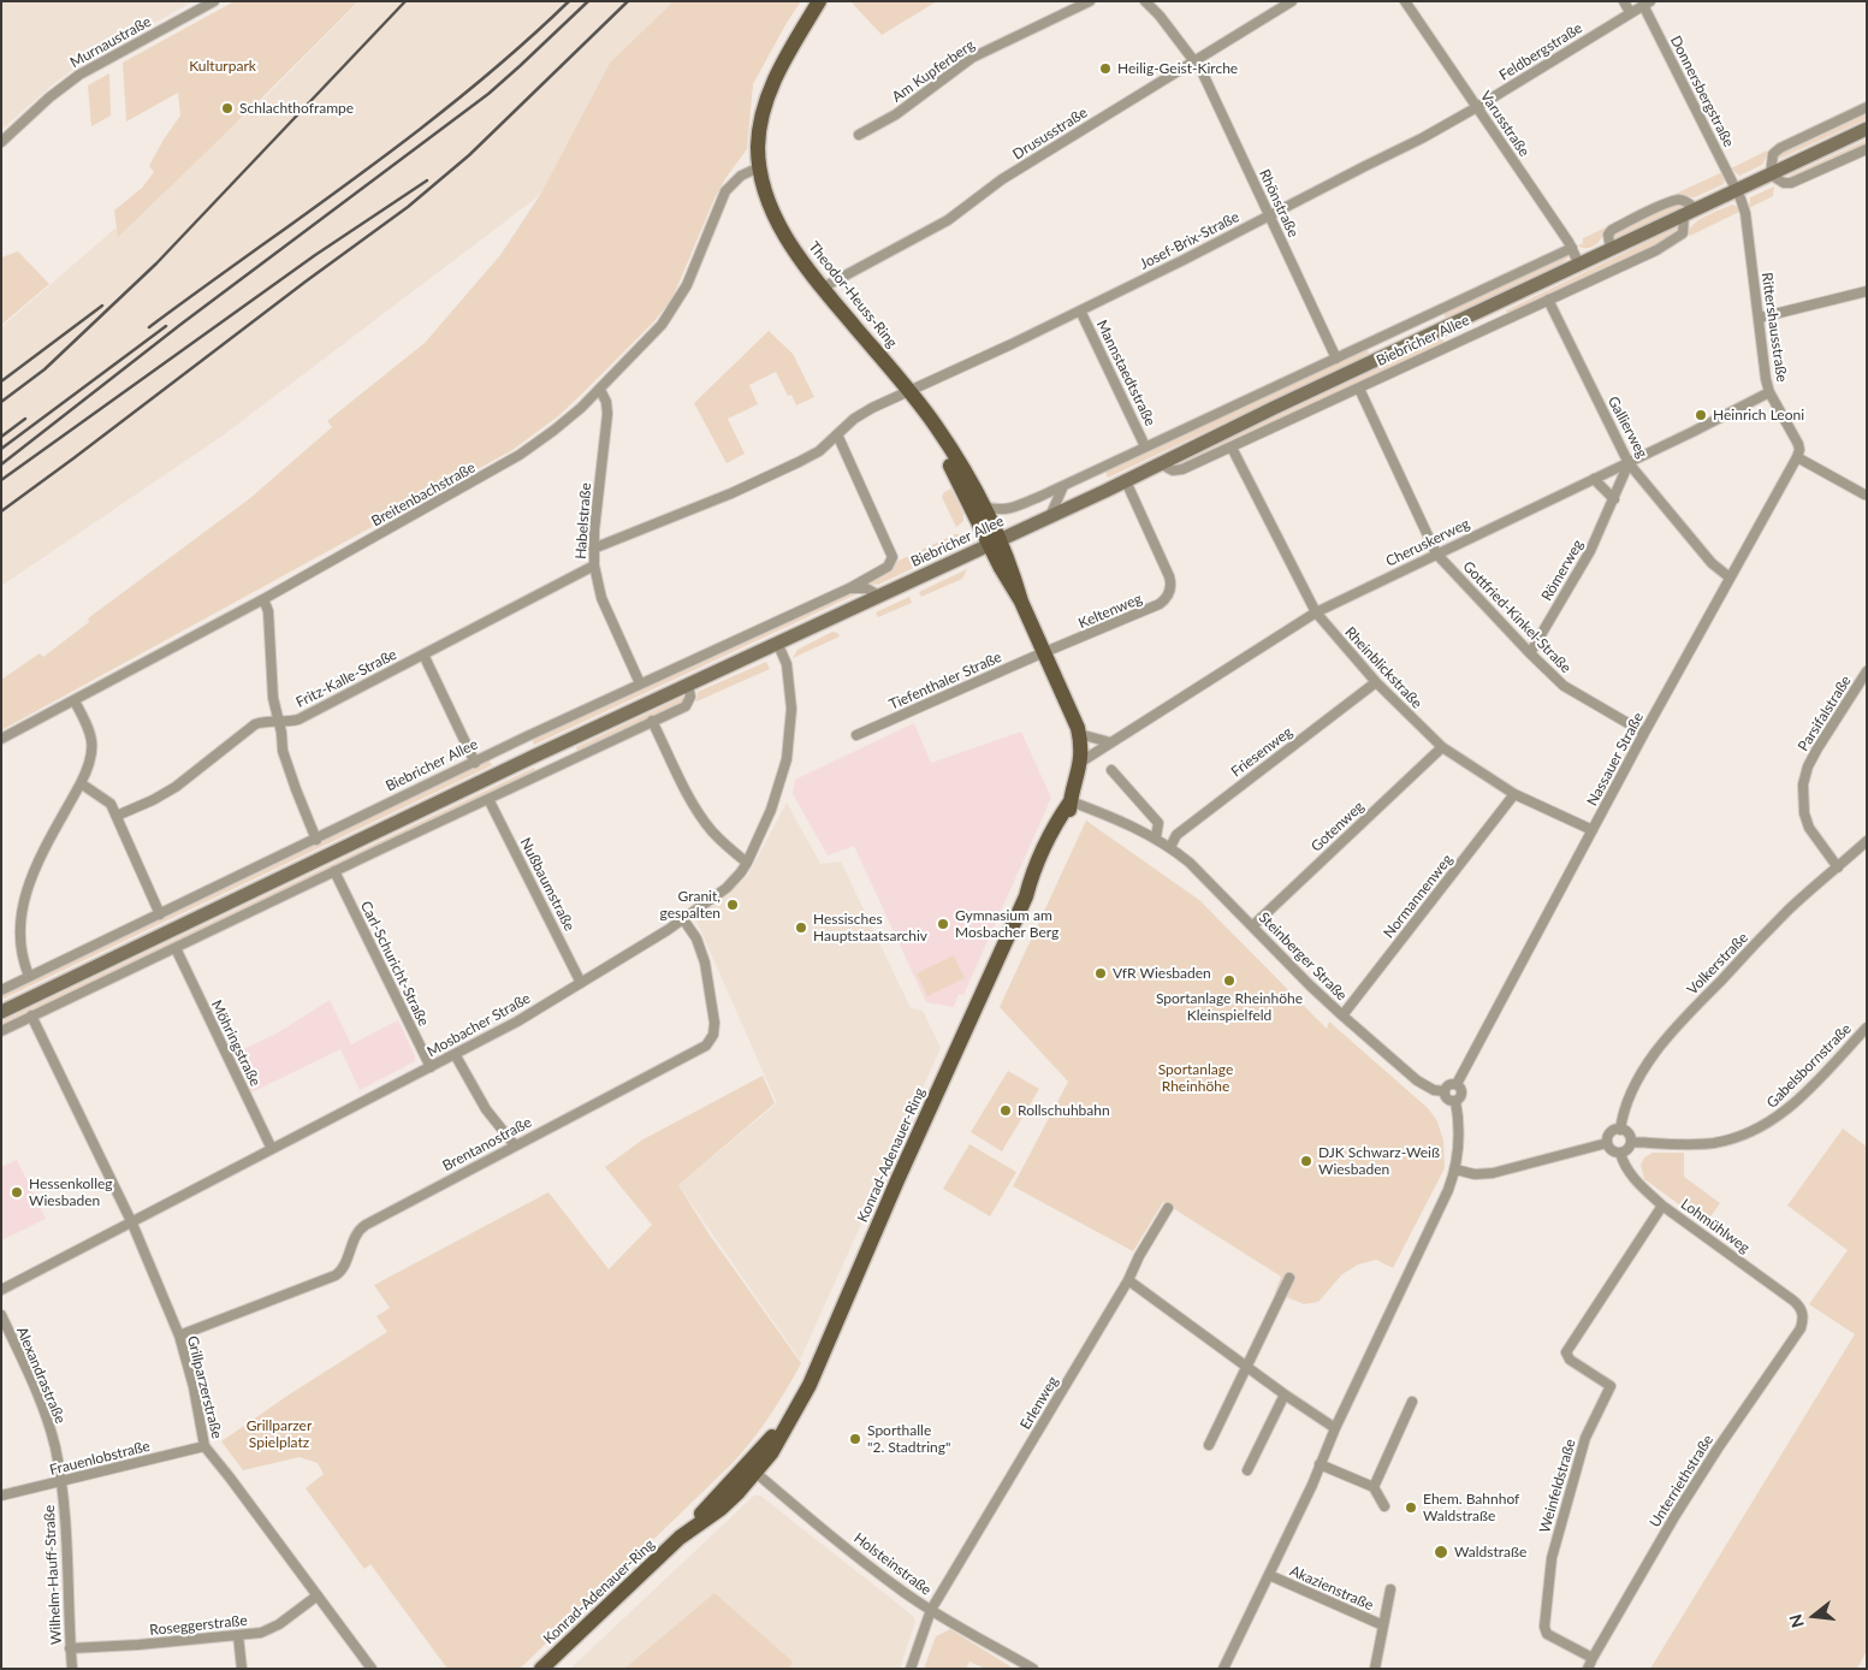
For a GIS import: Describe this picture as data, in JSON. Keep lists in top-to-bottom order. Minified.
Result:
{"streets":{"main road":["Theodor-Heuss-Ring","Biebricher Allee","Konrad-Adenauer-Ring"],"street":["Murnaustraße","Feldbergstraße","Am Kupferberg","Donnersbergstraße","Varusstraße","Drususstraße","Rhönstraße","Josef-Brix-Straße","Rittershausstraße","Mannstaedtstraße","Gallierweg","Breitenbachstraße","Habelstraße","Cheruskerweg","Römerweg","Keltenweg","Gottfried-Kinkel-Straße","Rheinblickstraße","Fritz-Kalle-Straße","Tiefenthaler Straße","Parsifalstraße","Friesenweg","Nassauer Straße","Gotenweg","Nußbaumstraße","Normannenweg","Steinberger Straße","Carl-Schuricht-Straße","Volkerstraße","Mosbacher Straße","Möhringstraße","Gabelsbornstraße","Brentanostraße","Lohmühlweg","Alexandrastraße","Grillparzerstraße","Erlenweg","Frauenlobstraße","Unterriethstraße","Weinfeldstraße","Holsteinstraße","Wilhelm-Hauff-Straße","Akazienstraße","Roseggerstraße"]},"crossings":[["Feldbergstraße","Donnersbergstraße"],["Feldbergstraße","Varusstraße"],["Feldbergstraße","Josef-Brix-Straße"],["Donnersbergstraße","Rittershausstraße"],["Donnersbergstraße","Biebricher Allee"],["Varusstraße","Josef-Brix-Straße"],["Varusstraße","Biebricher Allee"],["Drususstraße","Rhönstraße"],["Drususstraße","Theodor-Heuss-Ring"],["Rhönstraße","Josef-Brix-Straße"],["Rhönstraße","Biebricher Allee"],["Josef-Brix-Straße","Theodor-Heuss-Ring"],["Josef-Brix-Straße","Mannstaedtstraße"],["Theodor-Heuss-Ring","Biebricher Allee"],["Theodor-Heuss-Ring","Breitenbachstraße"],["Theodor-Heuss-Ring","Konrad-Adenauer-Ring"],["Rittershausstraße","Biebricher Allee"],["Rittershausstraße","Cheruskerweg"],["Rittershausstraße","Nassauer Straße"],["Biebricher Allee","Mannstaedtstraße"],["Biebricher Allee","Gallierweg"],["Biebricher Allee","Habelstraße"],["Biebricher Allee","Keltenweg"],["Biebricher Allee","Gottfried-Kinkel-Straße"],["Biebricher Allee","Rheinblickstraße"],["Biebricher Allee","Mosbacher Straße"],["Biebricher Allee","Konrad-Adenauer-Ring"],["Gallierweg","Cheruskerweg"],["Gallierweg","Römerweg"],["Gallierweg","Nassauer Straße"],["Breitenbachstraße","Habelstraße"],["Habelstraße","Fritz-Kalle-Straße"],["Cheruskerweg","Römerweg"],["Cheruskerweg","Gottfried-Kinkel-Straße"],["Cheruskerweg","Rheinblickstraße"],["Cheruskerweg","Konrad-Adenauer-Ring"],["Römerweg","Gottfried-Kinkel-Straße"],["Keltenweg","Tiefenthaler Straße"],["Keltenweg","Konrad-Adenauer-Ring"],["Gottfried-Kinkel-Straße","Nassauer Straße"],["Rheinblickstraße","Friesenweg"],["Rheinblickstraße","Nassauer Straße"],["Rheinblickstraße","Gotenweg"],["Rheinblickstraße","Normannenweg"],["Tiefenthaler Straße","Konrad-Adenauer-Ring"],["Parsifalstraße","Volkerstraße"],["Friesenweg","Steinberger Straße"],["Gotenweg","Steinberger Straße"],["Nußbaumstraße","Mosbacher Straße"],["Normannenweg","Steinberger Straße"],["Steinberger Straße","Konrad-Adenauer-Ring"],["Carl-Schuricht-Straße","Mosbacher Straße"],["Volkerstraße","Gabelsbornstraße"],["Volkerstraße","Lohmühlweg"],["Mosbacher Straße","Möhringstraße"],["Mosbacher Straße","Brentanostraße"],["Mosbacher Straße","Grillparzerstraße"],["Gabelsbornstraße","Lohmühlweg"],["Brentanostraße","Grillparzerstraße"],["Konrad-Adenauer-Ring","Holsteinstraße"],["Lohmühlweg","Unterriethstraße"],["Lohmühlweg","Weinfeldstraße"],["Alexandrastraße","Frauenlobstraße"],["Alexandrastraße","Wilhelm-Hauff-Straße"],["Grillparzerstraße","Frauenlobstraße"],["Grillparzerstraße","Roseggerstraße"],["Erlenweg","Holsteinstraße"],["Frauenlobstraße","Wilhelm-Hauff-Straße"],["Unterriethstraße","Weinfeldstraße"],["Wilhelm-Hauff-Straße","Roseggerstraße"]],"parks":["Kulturpark","Sportanlage Rheinhöhe","Grillparzer Spielplatz"],"places":["Heilig-Geist-Kirche","Schlachthoframpe","Heinrich Leoni","Granit, gespalten","Gymnasium am Mosbacher Berg","Hessisches Hauptstaatsarchiv","VfR Wiesbaden","Sportanlage Rheinhöhe Kleinspielfeld","Rollschuhbahn","DJK Schwarz-Weiß Wiesbaden","Hessenkolleg Wiesbaden","Sporthalle \"2. Stadtring\"","Ehem. Bahnhof Waldstraße","Waldstraße"],"north":"left"}
